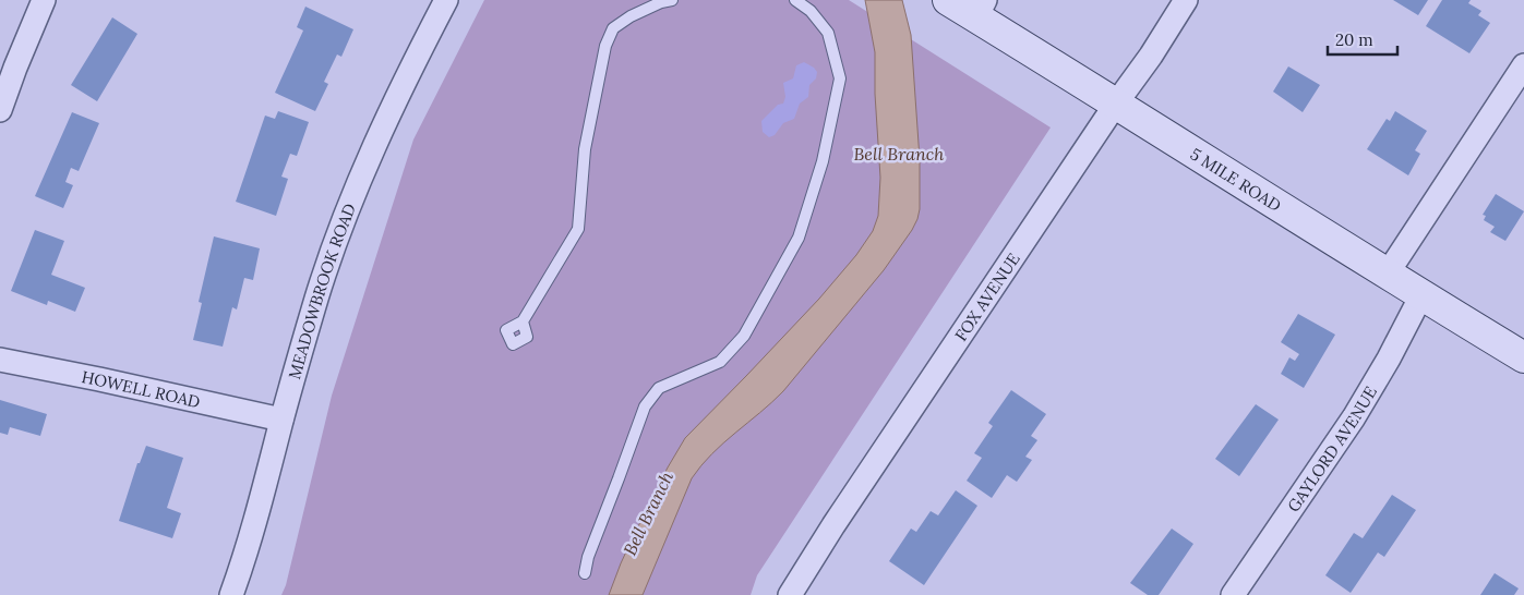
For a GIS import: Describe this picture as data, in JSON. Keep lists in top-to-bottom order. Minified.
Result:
{"streets":{"main road":["5 MILE ROAD"],"street":["MEADOWBROOK ROAD","FOX AVENUE","HOWELL ROAD","GAYLORD AVENUE"]},"crossings":[["5 MILE ROAD","FOX AVENUE"],["5 MILE ROAD","GAYLORD AVENUE"],["MEADOWBROOK ROAD","HOWELL ROAD"]],"water":["Bell Branch"],"scale_bar":"20 m"}
